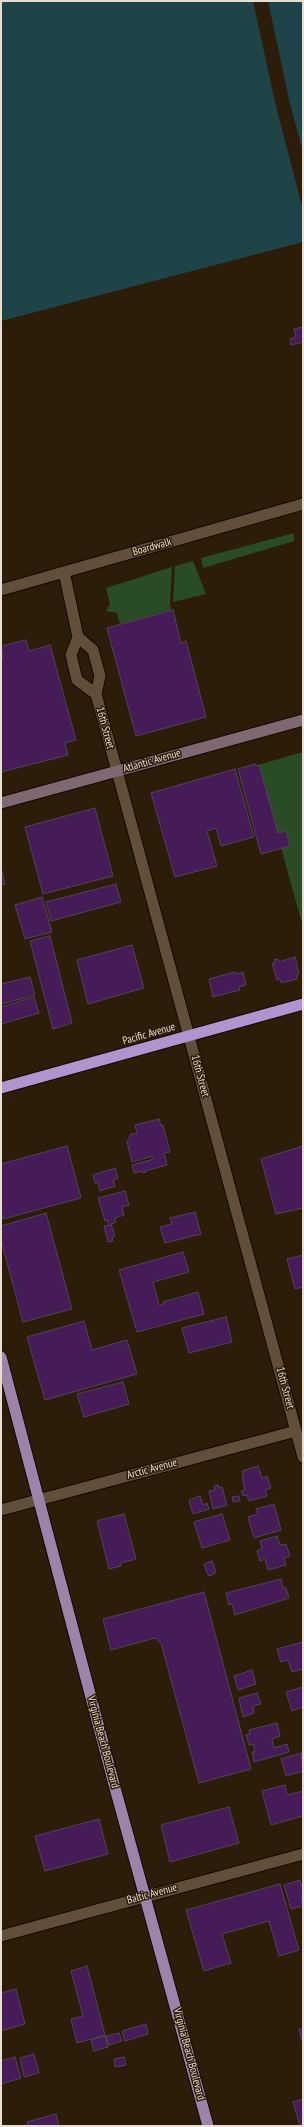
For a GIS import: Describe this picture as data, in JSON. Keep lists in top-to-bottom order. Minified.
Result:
{"streets":{"highway":["Pacific Avenue"],"main road":["Atlantic Avenue","Virginia Beach Boulevard"],"street":["Boardwalk","16th Street","Arctic Avenue","Baltic Avenue"]},"crossings":[["Boardwalk","16th Street"],["16th Street","Atlantic Avenue"],["16th Street","Pacific Avenue"],["16th Street","Arctic Avenue"],["Arctic Avenue","Virginia Beach Boulevard"],["Virginia Beach Boulevard","Baltic Avenue"]]}
